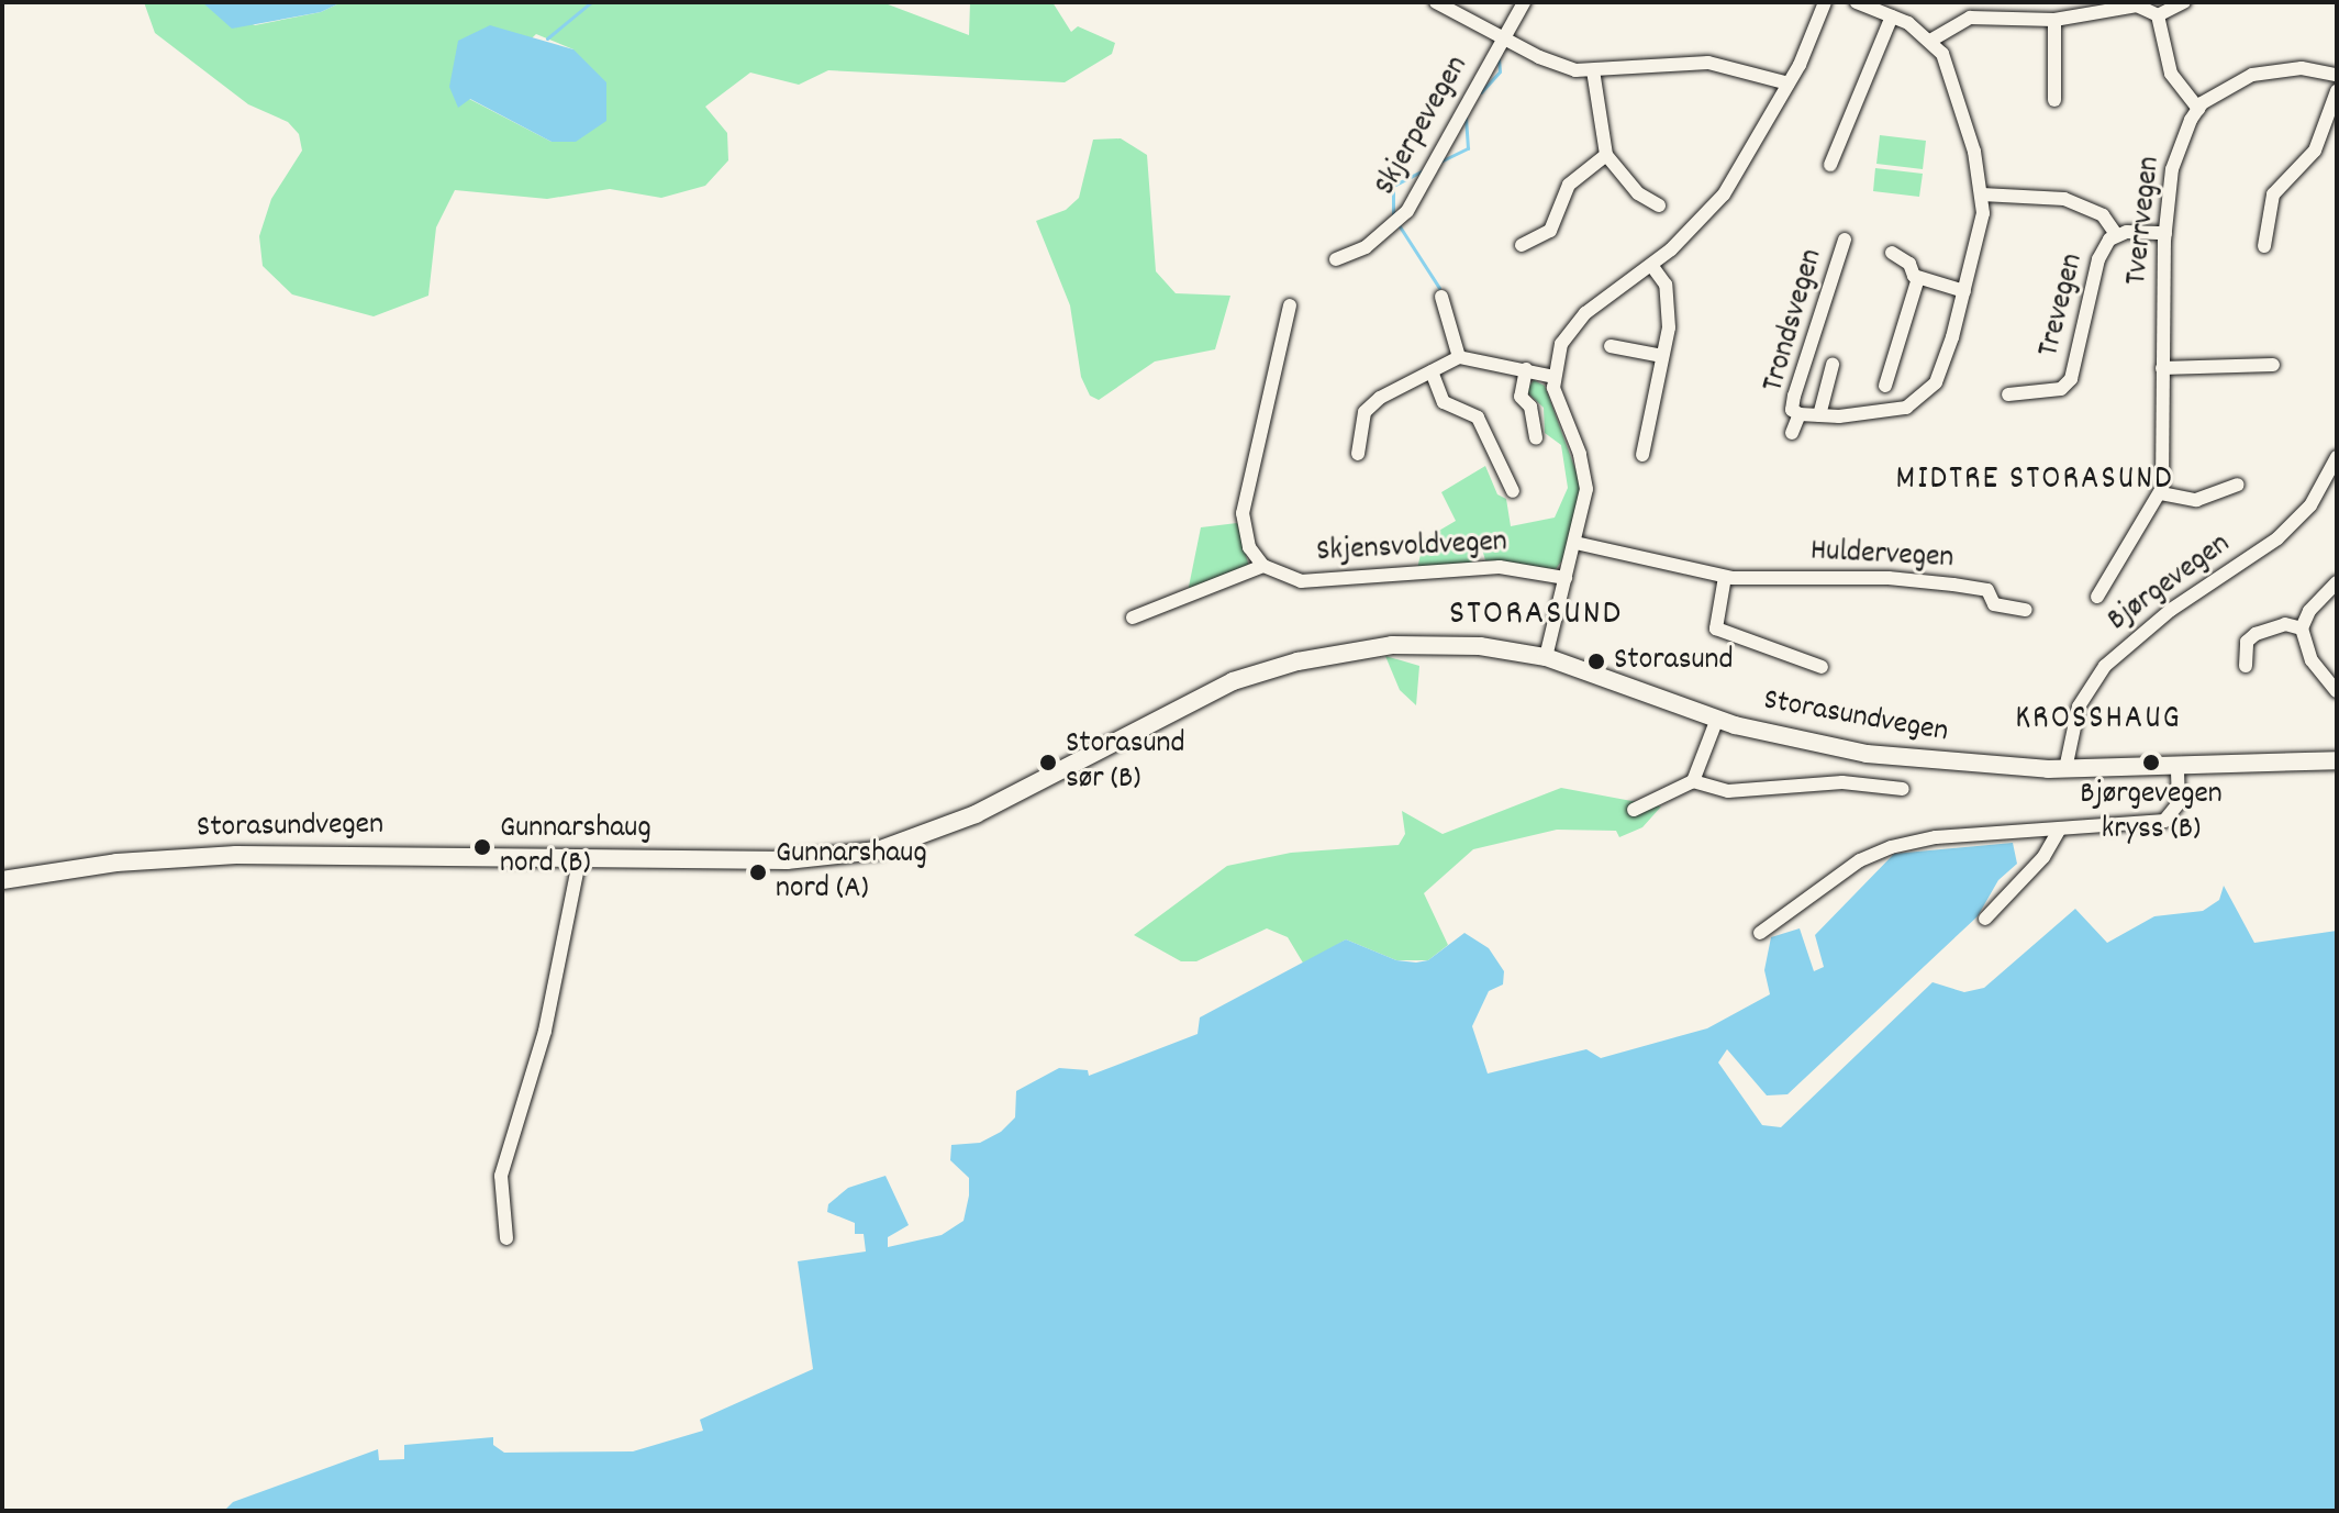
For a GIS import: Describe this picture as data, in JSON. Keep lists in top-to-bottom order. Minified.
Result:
{"streets":{"main road":["Storasundvegen"],"street":["Skjerpevegen","Tverrvegen","Trevegen","Trondsvegen","Skjensvoldvegen","Huldervegen","Bjørgevegen"]},"crossings":[["Tverrvegen","Trevegen"],["Trevegen","Trondsvegen"],["Bjørgevegen","Storasundvegen"]],"districts":["MIDTRE STORASUND","STORASUND","KROSSHAUG"],"places":["Storasund","Storasund sør (B)","Bjørgevegen kryss (B)","Gunnarshaug nord (B)","Gunnarshaug nord (A)"]}
